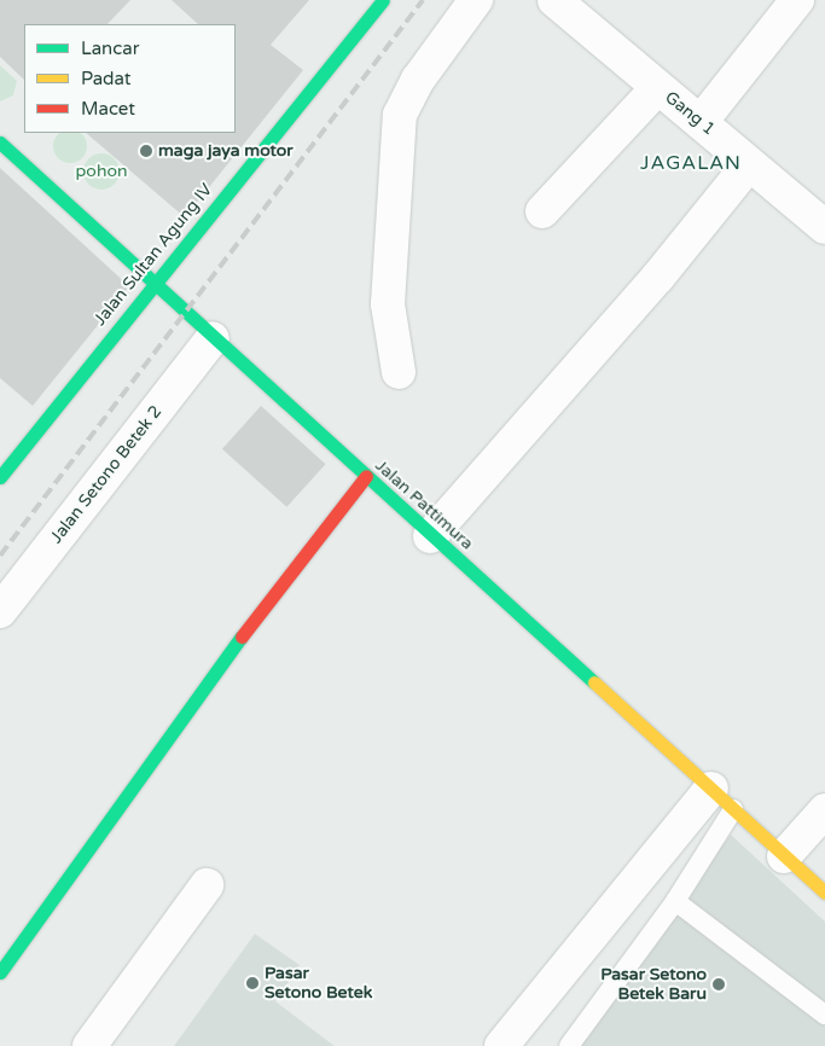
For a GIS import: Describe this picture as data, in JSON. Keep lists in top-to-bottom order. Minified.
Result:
{"streets":{"street":["Gang 1","Jalan Sultan Agung IV","Jalan Setono Betek 2","Jalan Pattimura"]},"crossings":[["Jalan Sultan Agung IV","Jalan Pattimura"],["Jalan Setono Betek 2","Jalan Pattimura"]],"districts":["JAGALAN"],"parks":["pohon"],"places":["maga jaya motor","Pasar Setono Betek","Pasar Setono Betek Baru"],"legend":["Lancar","Padat","Macet"]}
